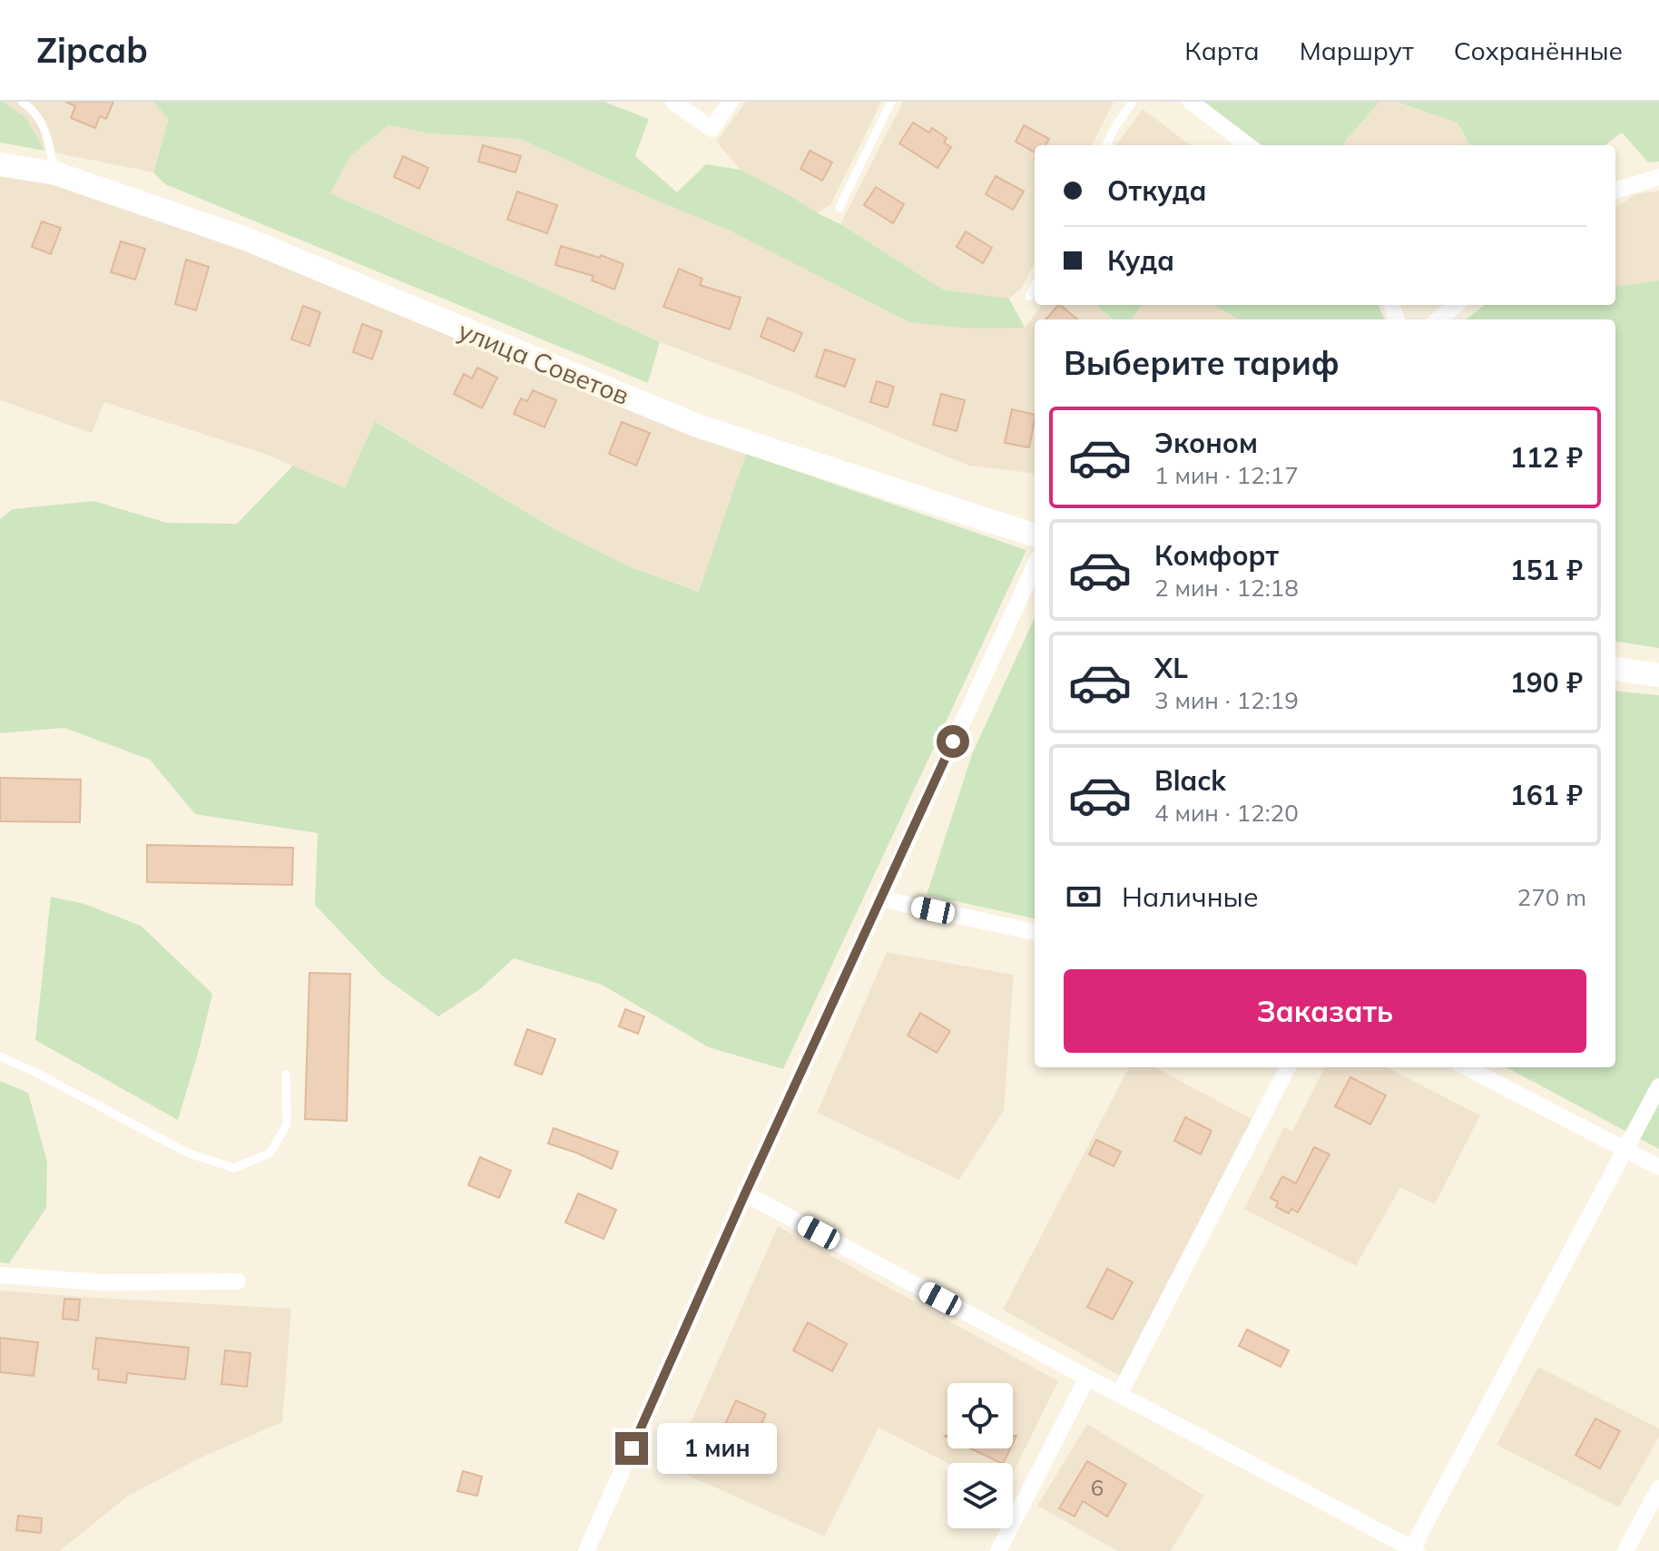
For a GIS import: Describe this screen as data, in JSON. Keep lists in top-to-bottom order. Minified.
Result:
{"streets":{"main road":["улица Советов"]},"house_numbers":["6"],"page":{"header":"Zipcab","nav":["Карта","Маршрут","Сохранённые"],"banner":["Откуда","Куда"],"heading":"Выберите тариф","list":[{"name":"Эконом","note":"1 мин · 12:17","value":"112 ₽"},{"name":"Комфорт","note":"2 мин · 12:18","value":"151 ₽"},{"name":"XL","note":"3 мин · 12:19","value":"190 ₽"},{"name":"Black","note":"4 мин · 12:20","value":"161 ₽"}],"pay":["Наличные","270 m"],"buttons":"Заказать","bubble":"1 мин"}}
